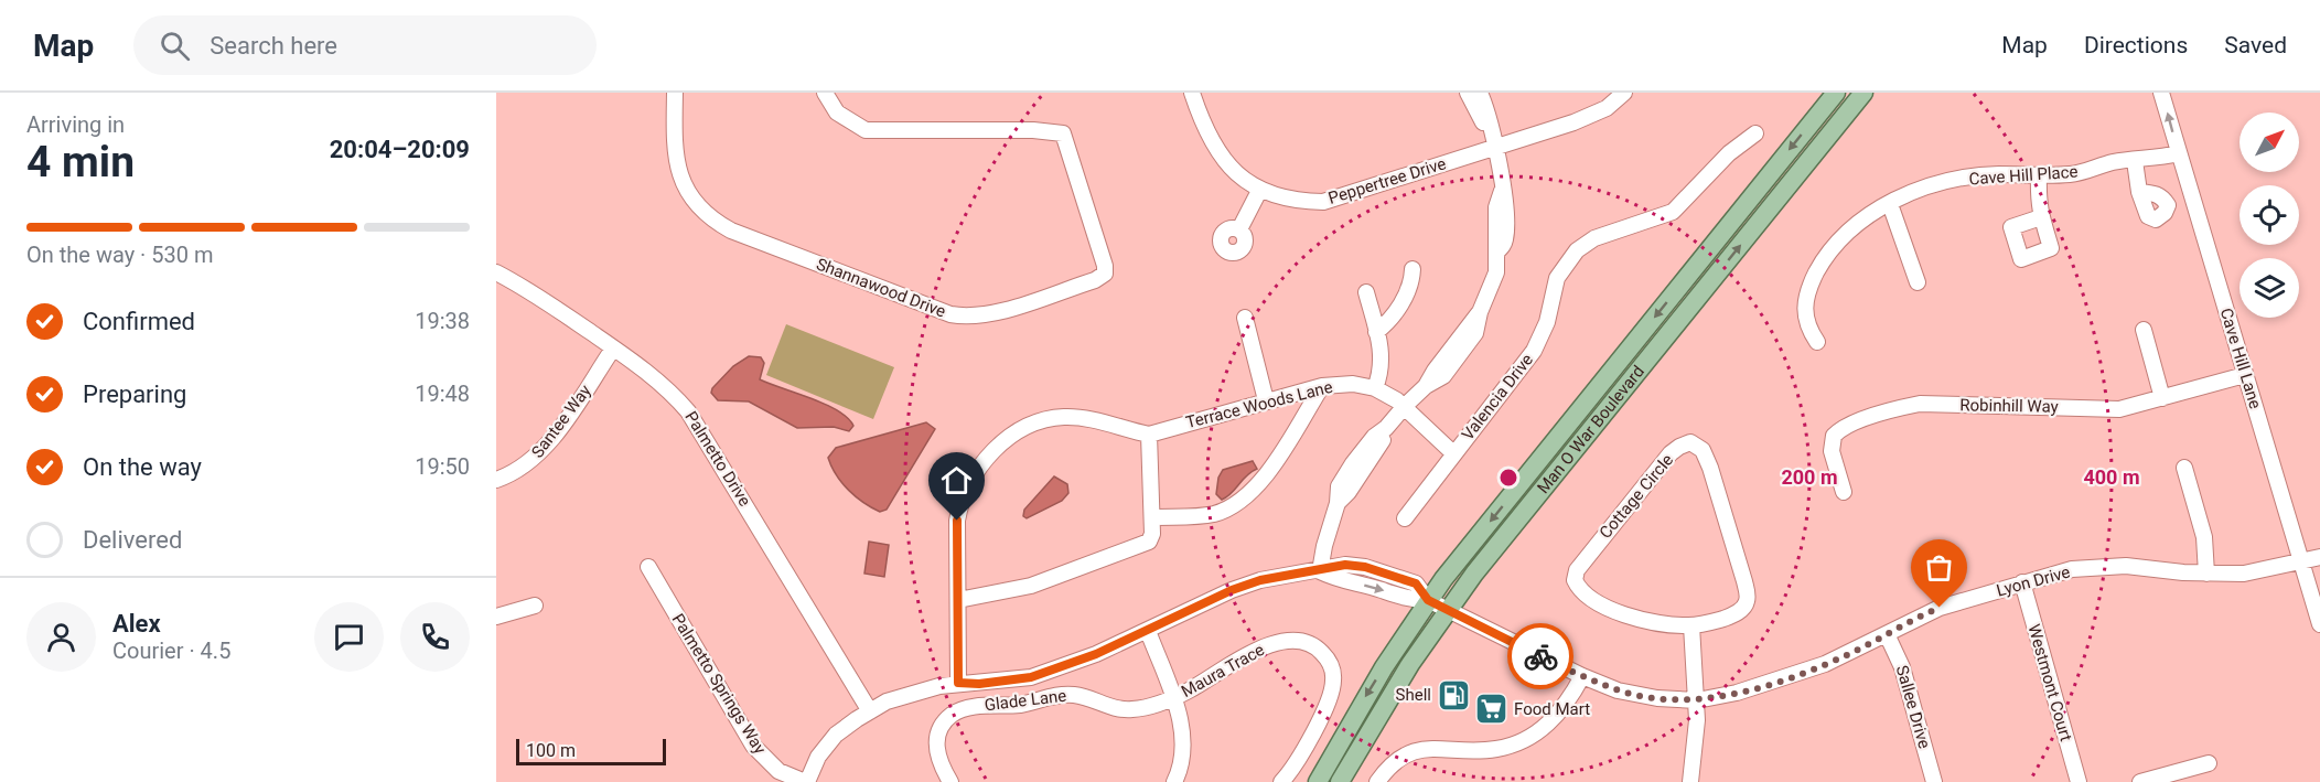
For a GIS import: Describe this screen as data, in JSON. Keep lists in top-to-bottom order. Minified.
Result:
{"streets":{"main road":["Man O War Boulevard"],"street":["Cave Hill Place","Peppertree Drive","Shannawood Drive","Cave Hill Lane","Valencia Drive","Terrace Woods Lane","Robinhill Way","Santee Way","Palmetto Drive","Cottage Circle","Lyon Drive","Maura Trace","Westmont Court","Palmetto Springs Way","Glade Lane","Sallee Drive"]},"crossings":[["Cave Hill Place","Cave Hill Lane"],["Cave Hill Lane","Robinhill Way"],["Cave Hill Lane","Lyon Drive"],["Valencia Drive","Terrace Woods Lane"],["Santee Way","Palmetto Drive"],["Man O War Boulevard","Lyon Drive"],["Lyon Drive","Westmont Court"],["Lyon Drive","Sallee Drive"],["Maura Trace","Glade Lane"]],"places":{"fuel station":["Shell"],"supermarket":["Food Mart"]},"scale_bar":"100 m","north":"top right","page":{"header":"Map","search":"Search here","nav":["Map","Directions","Saved"],"heading":["4 min","Arriving in","20:04–20:09"],"panel":["Alex","Courier · 4.5"],"bar":"On the way · 530 m","list":[["Confirmed","19:38"],["Preparing","19:48"],["On the way","19:50"],"Delivered"],"scale":"100 m"},"rings":["200 m","400 m"]}
